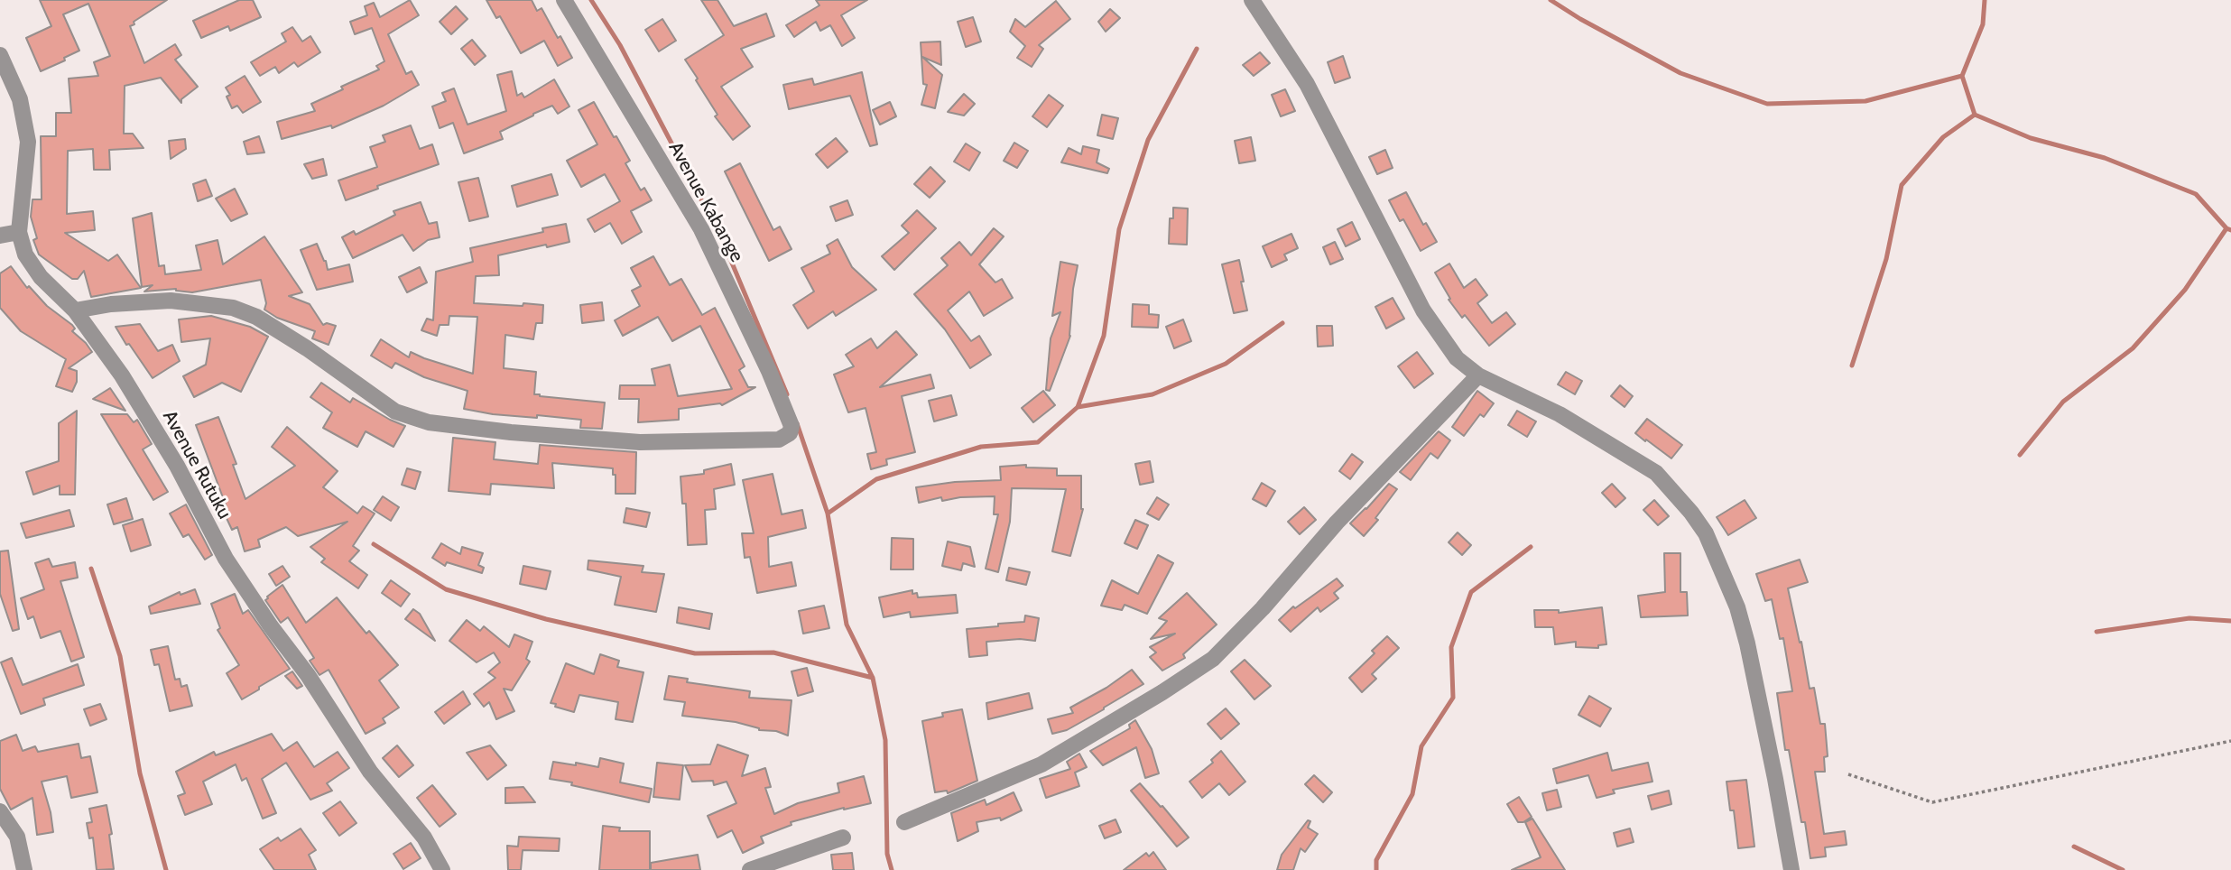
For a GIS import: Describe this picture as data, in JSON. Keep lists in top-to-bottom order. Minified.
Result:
{"streets":{"street":["Avenue Kabange","Avenue Rutuku"]},"crossings":[["Avenue Kabange","Avenue Rutuku"]]}
